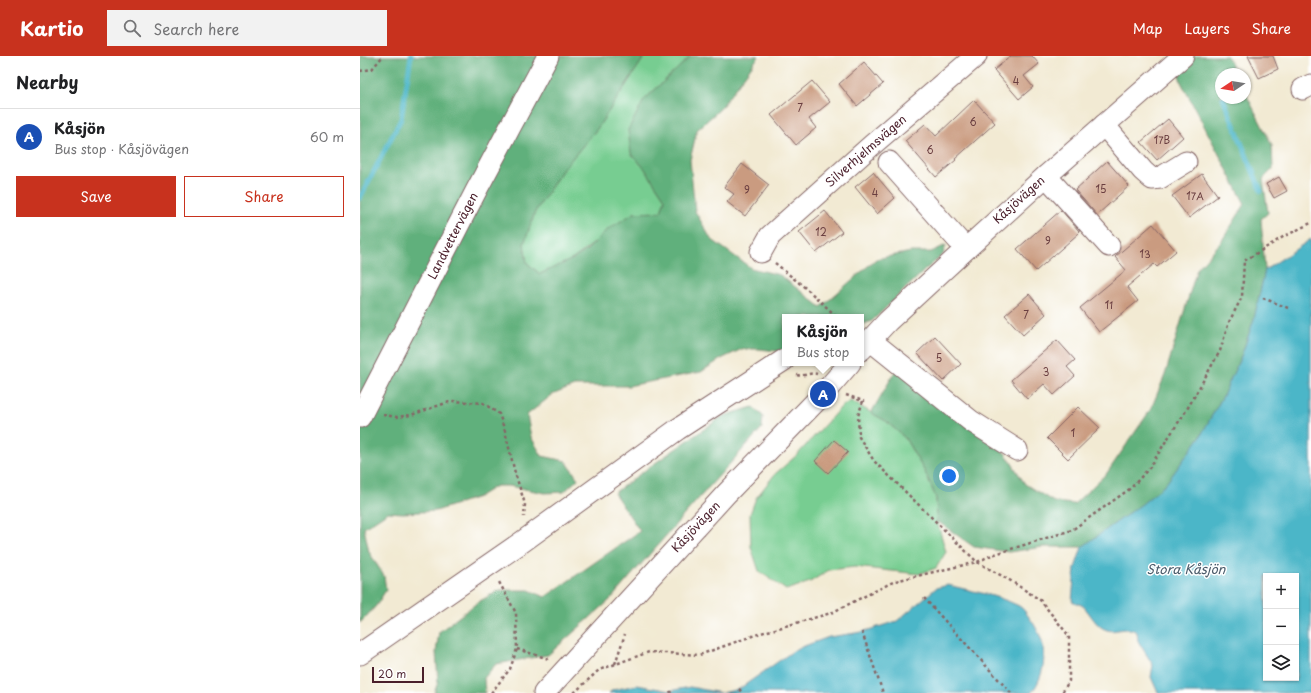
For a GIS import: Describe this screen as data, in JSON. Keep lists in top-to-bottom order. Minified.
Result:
{"streets":{"street":["Silverhjelmsvägen","Kåsjövägen","Landvettervägen"]},"water":["Stora Kåsjön"],"house_numbers":["4","7","6","17B","6","15","9","4","17A","12","9","13","11","7","5","3","1"],"scale_bar":"20 m","north":"left","page":{"header":"Kartio","search":"Search here","nav":["Map","Layers","Share"],"heading":"Nearby","list":[{"mark":"A","name":"Kåsjön","note":"Bus stop · Kåsjövägen","value":"60 m"}],"buttons":["Save","Share"],"popup":["Kåsjön","Bus stop"],"pins":"A","map_buttons":["+","−"],"scale":"20 m"}}
